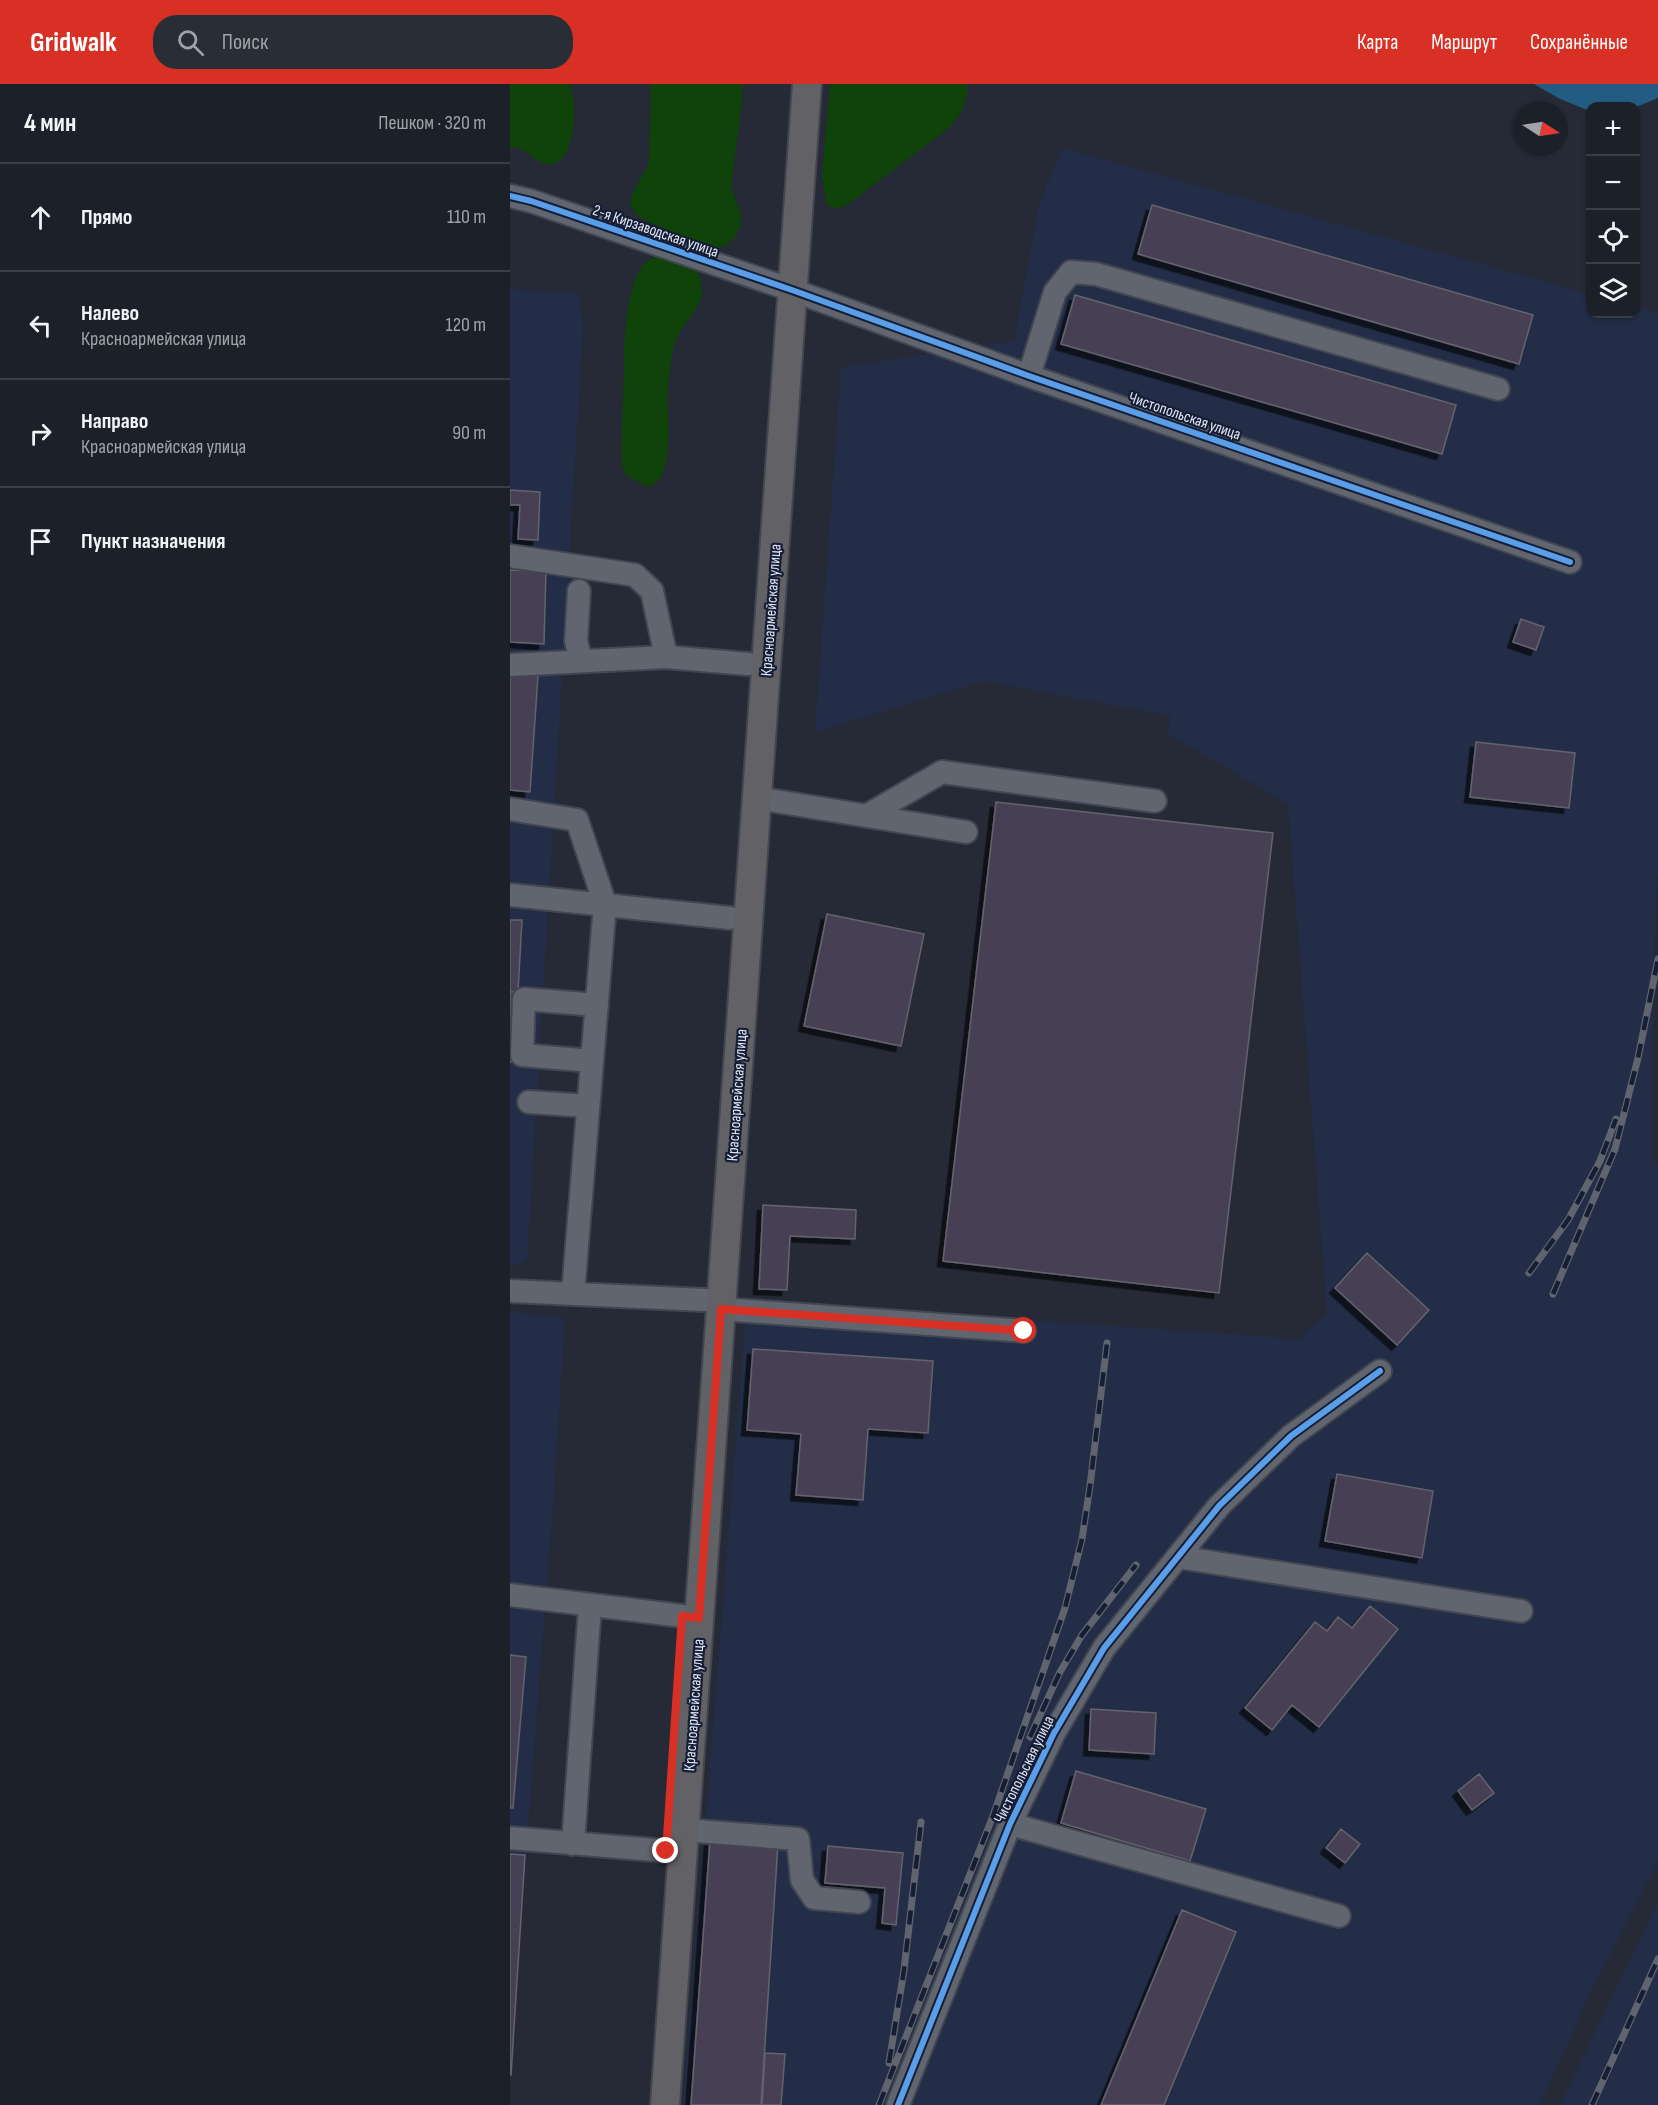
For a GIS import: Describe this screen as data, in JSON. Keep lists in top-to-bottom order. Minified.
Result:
{"streets":{"main road":["Красноармейская улица"],"street":["2-я Кирзаводская улица","Чистопольская улица"]},"crossings":[["2-я Кирзаводская улица","Чистопольская улица"],["2-я Кирзаводская улица","Красноармейская улица"],["Чистопольская улица","Красноармейская улица"]],"north":"right","page":{"header":"Gridwalk","search":"Поиск","nav":["Карта","Маршрут","Сохранённые"],"heading":["4 мин","Пешком · 320 m"],"map_buttons":["+","−"],"list":[["Прямо","110 m"],["Налево","Красноармейская улица","120 m"],["Направо","Красноармейская улица","90 m"],"Пункт назначения"]}}
